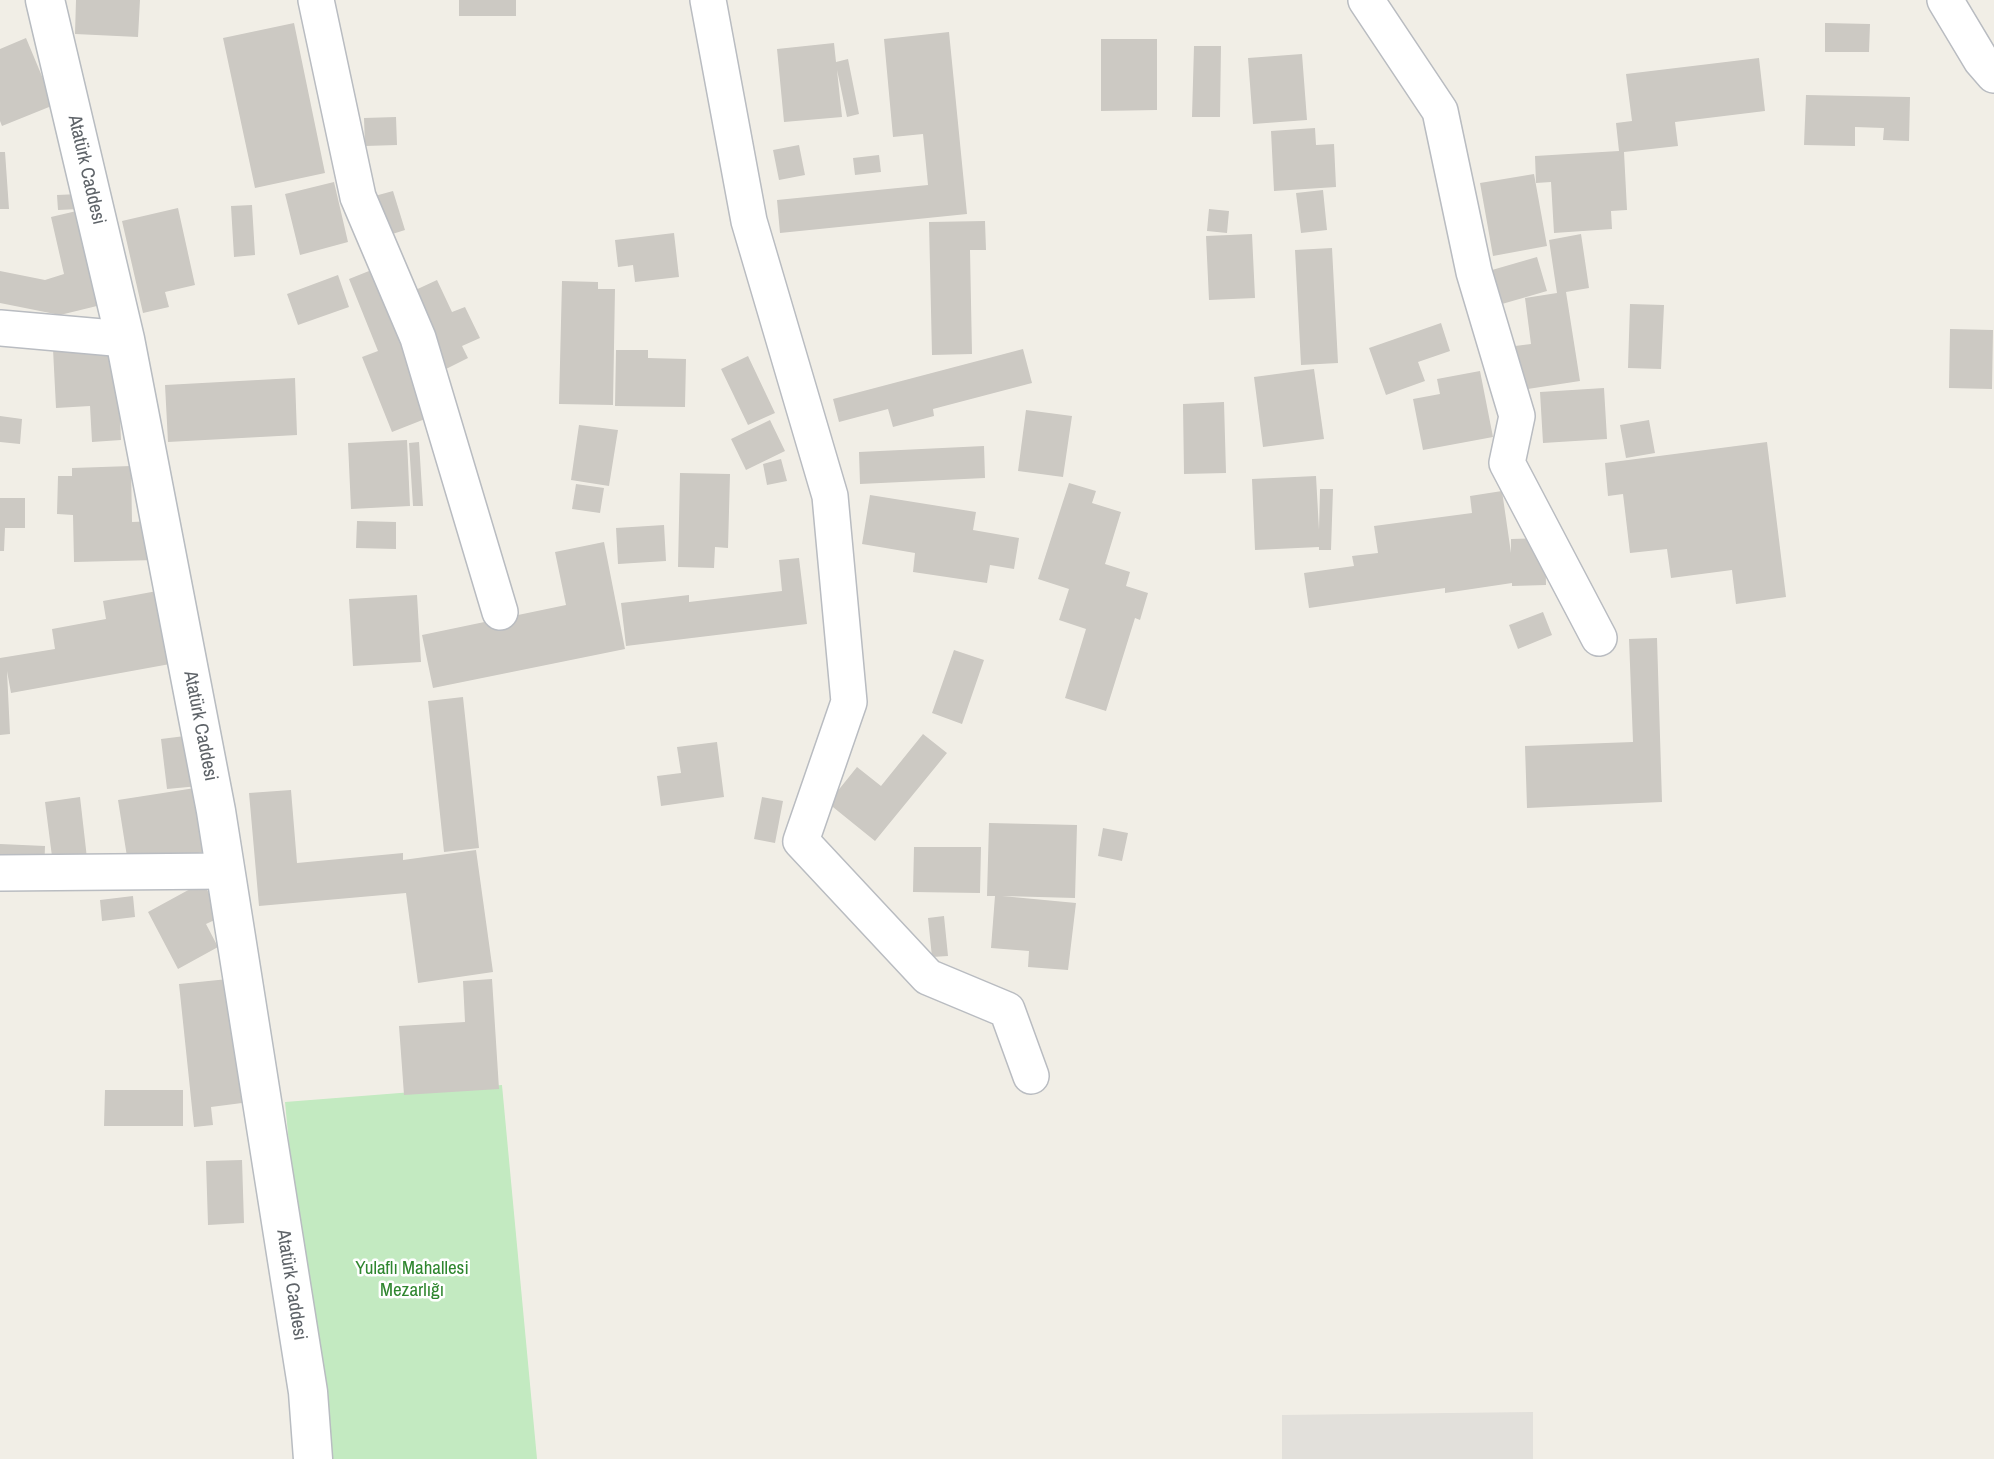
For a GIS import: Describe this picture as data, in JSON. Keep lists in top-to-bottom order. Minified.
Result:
{"streets":{"street":["Atatürk Caddesi"]},"parks":["Yulaflı Mahallesi Mezarlığı"]}
